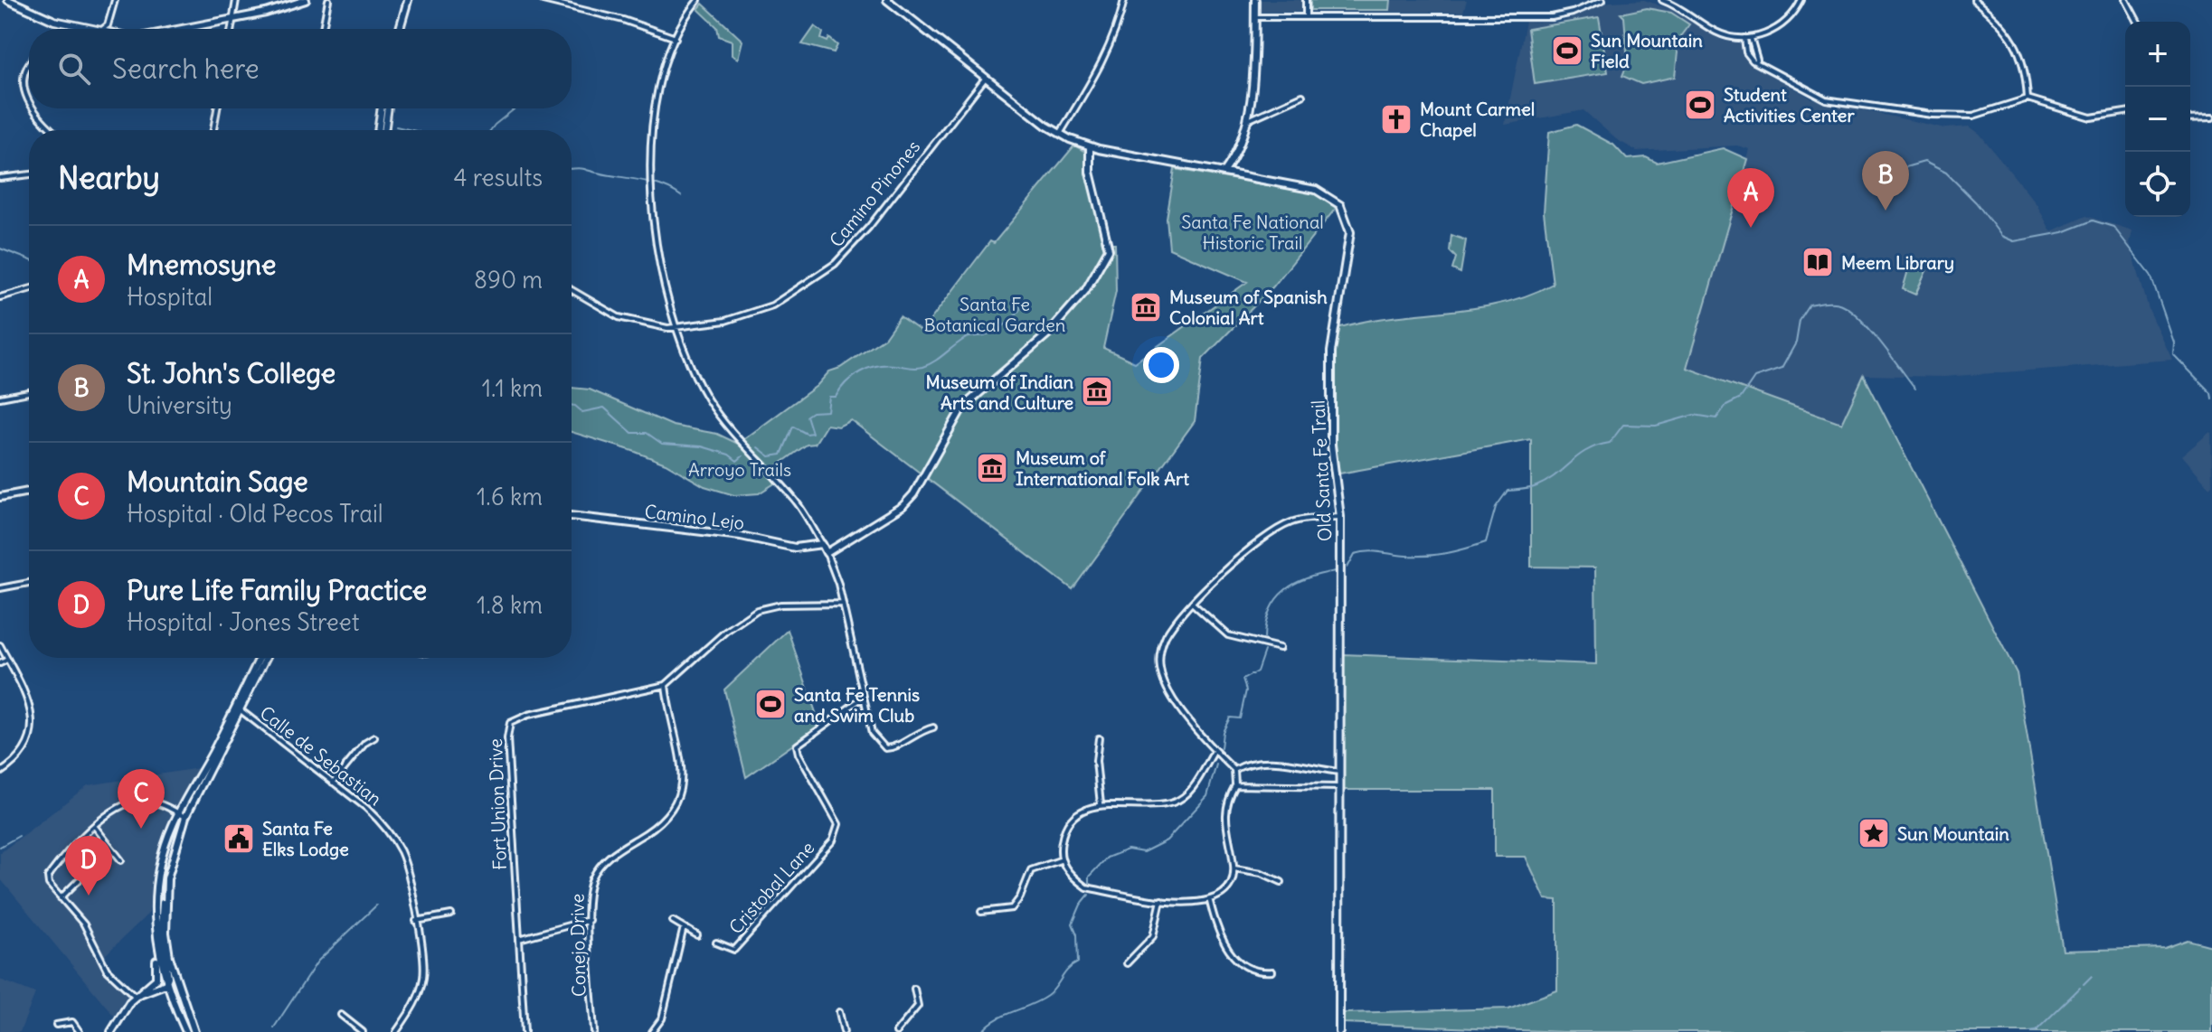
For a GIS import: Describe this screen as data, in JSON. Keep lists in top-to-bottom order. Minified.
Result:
{"streets":{"street":["Camino Pinones","Old Santa Fe Trail","Camino Lejo","Calle de Sebastian","Fort Union Drive","Cristobal Lane","Conejo Drive"]},"crossings":[["Camino Pinones","Old Santa Fe Trail"],["Fort Union Drive","Conejo Drive"]],"parks":["Santa Fe National Historic Trail","Santa Fe Botanical Garden","Arroyo Trails"],"places":{"sports":["Sun Mountain Field","Student Activities Center","Santa Fe Tennis and Swim Club"],"church":["Mount Carmel Chapel"],"library":["Meem Library"],"museum":["Museum of Spanish Colonial Art","Museum of Indian Arts and Culture","Museum of International Folk Art"],"place":["Sun Mountain"],"public building":["Santa Fe Elks Lodge"]},"page":{"map_buttons":["+","−"],"search":"Search here","heading":["Nearby","4 results"],"pins":["B","A","C","D"],"list":[{"mark":"A","name":"Mnemosyne","note":"Hospital","value":"890 m"},{"mark":"B","name":"St. John's College","note":"University","value":"1.1 km"},{"mark":"C","name":"Mountain Sage","note":"Hospital · Old Pecos Trail","value":"1.6 km"},{"mark":"D","name":"Pure Life Family Practice","note":"Hospital · Jones Street","value":"1.8 km"}]}}
